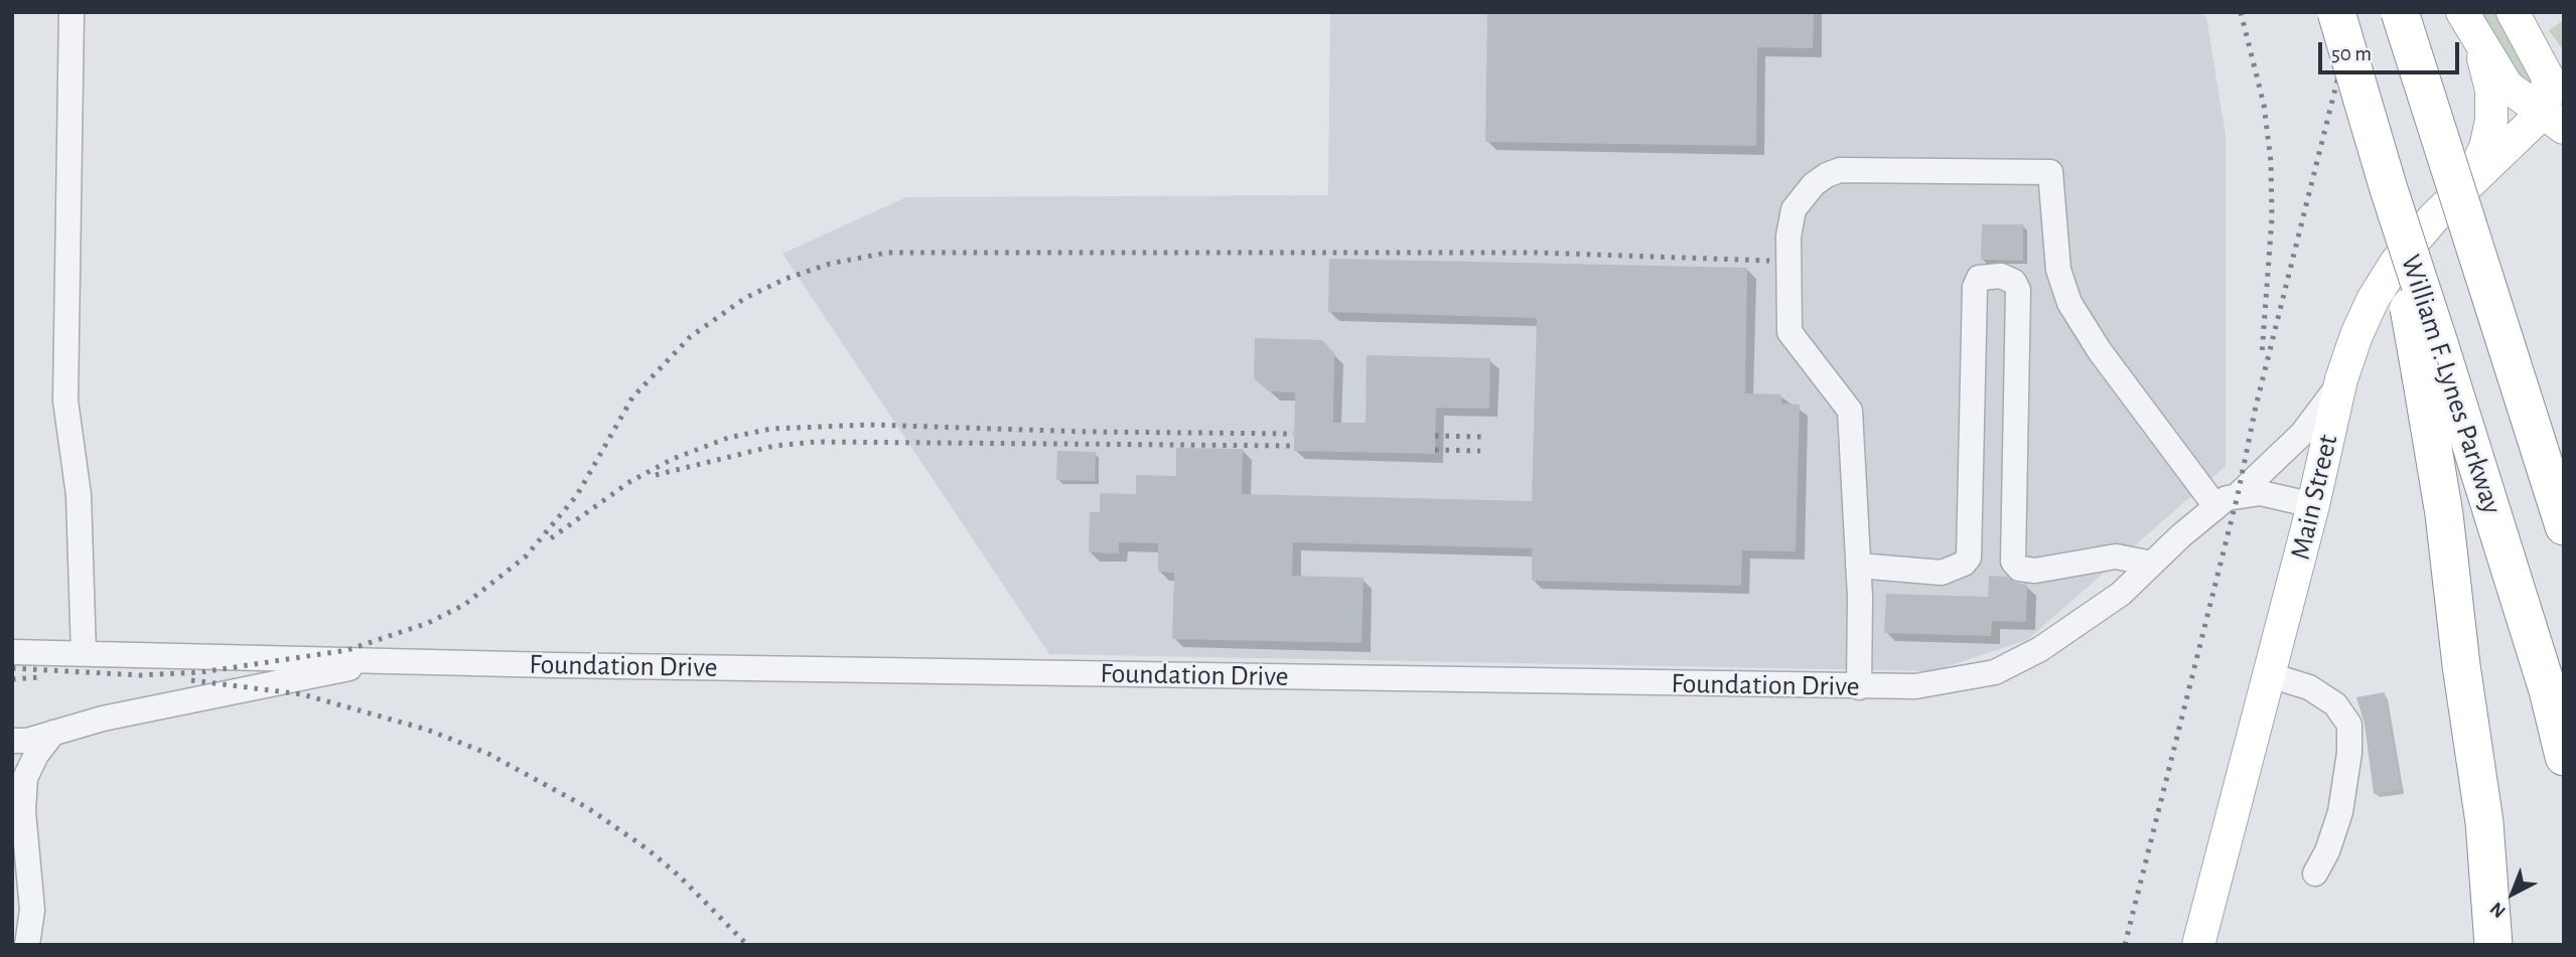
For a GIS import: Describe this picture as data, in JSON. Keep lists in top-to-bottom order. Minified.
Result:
{"streets":{"highway":["William F. Lynes Parkway"],"main road":["Main Street"],"street":["Foundation Drive"]},"crossings":[["Main Street","Foundation Drive"]],"scale_bar":"50 m","north":"bottom left"}
